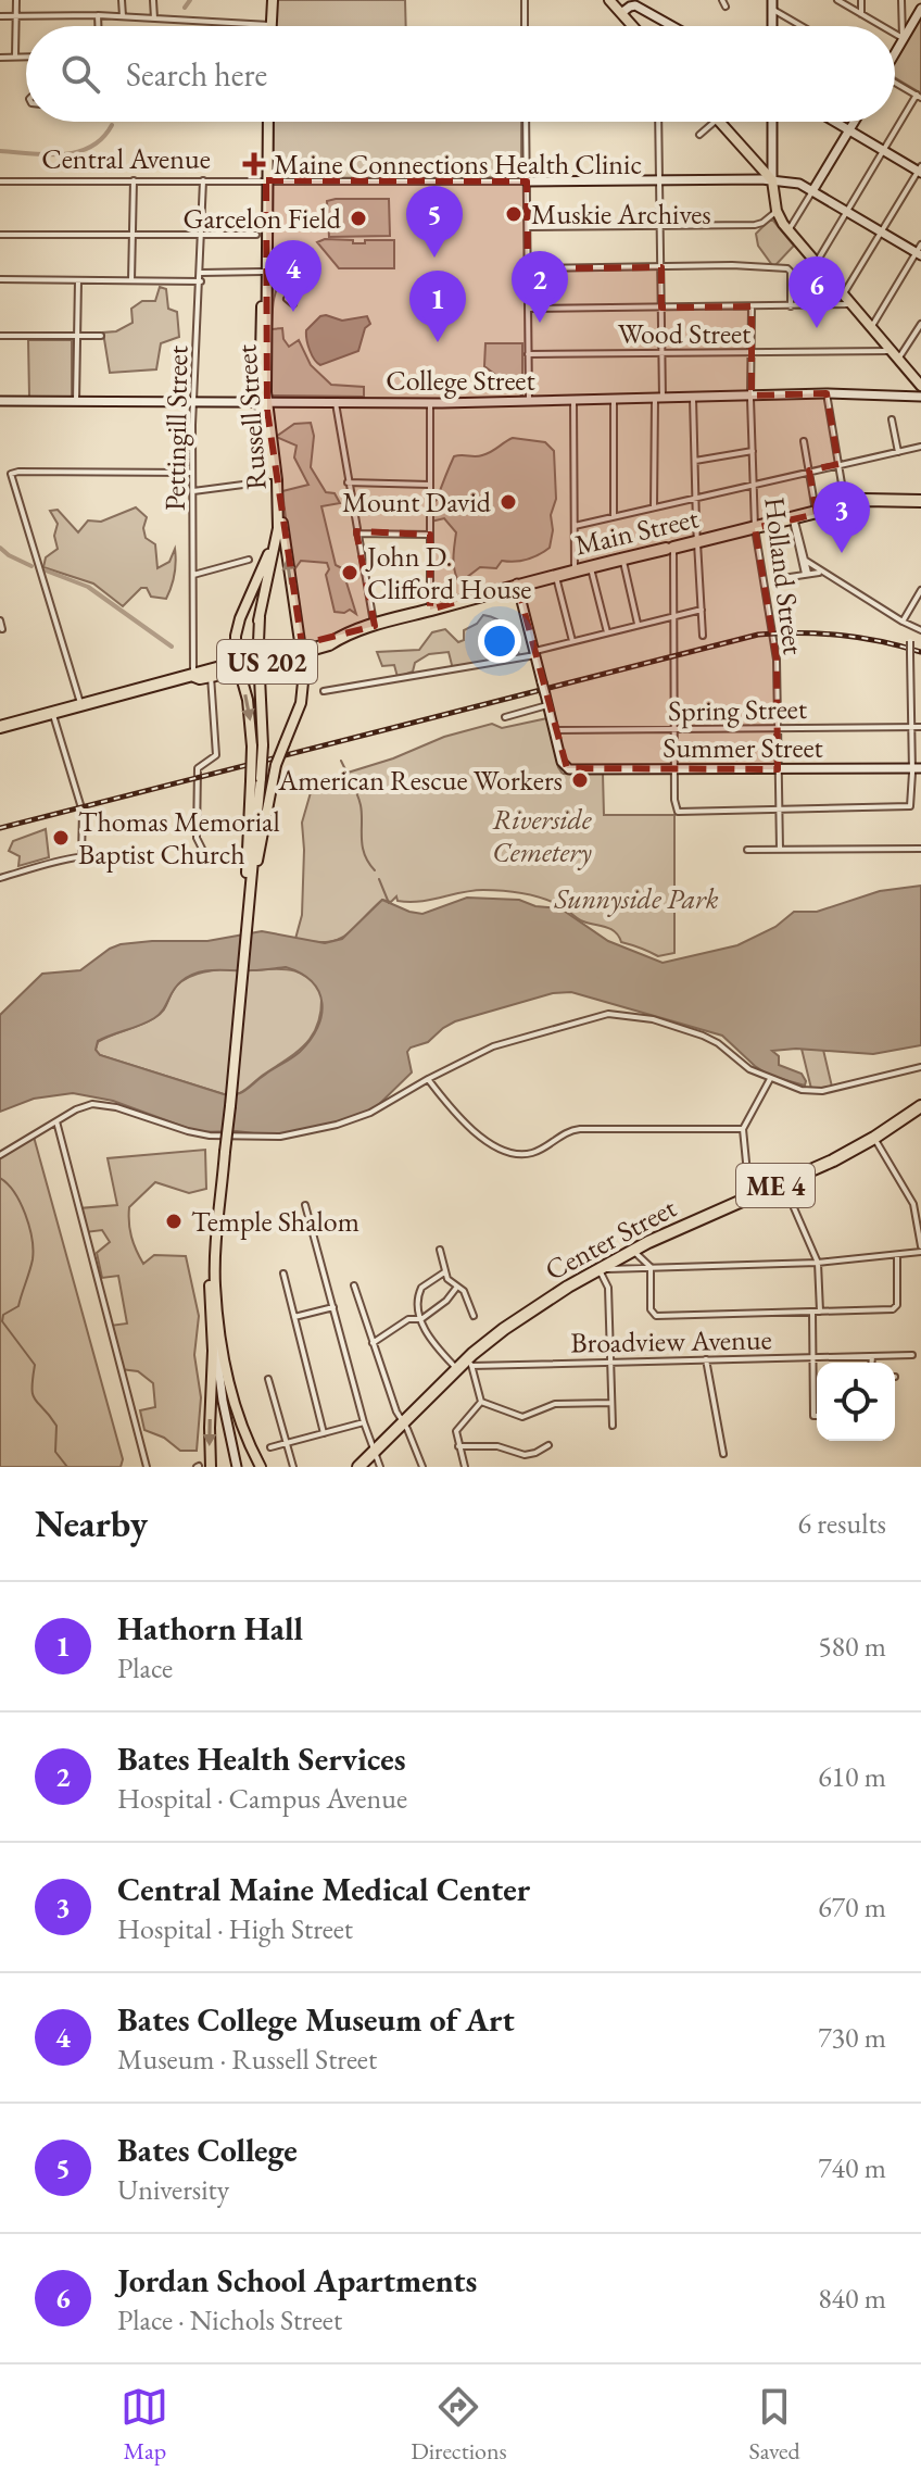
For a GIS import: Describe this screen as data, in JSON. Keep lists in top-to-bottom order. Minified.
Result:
{"streets":{"highway":["Main Street","US 202","ME 4","Center Street"],"main road":["Russell Street"],"street":["Central Avenue","Wood Street","College Street","Pettingill Street","Holland Street","Spring Street","Summer Street","Broadview Avenue"]},"crossings":[["Central Avenue","Russell Street"],["Central Avenue","Pettingill Street"],["Wood Street","Holland Street"],["College Street","Russell Street"],["College Street","Pettingill Street"],["College Street","Holland Street"],["Pettingill Street","Main Street"],["Main Street","Holland Street"],["Holland Street","Spring Street"],["Holland Street","Summer Street"],["Spring Street","Summer Street"],["Center Street","Broadview Avenue"]],"parks":["Riverside Cemetery","Sunnyside Park"],"places":{"health":["Maine Connections Health Clinic"],"other":["Muskie Archives","Garcelon Field","Mount David","John D. Clifford House","American Rescue Workers","Thomas Memorial Baptist Church","Temple Shalom"]},"page":{"search":"Search here","pins":["5","4","2","6","1","3"],"heading":["Nearby","6 results"],"list":[{"mark":"1","name":"Hathorn Hall","note":"Place","value":"580 m"},{"mark":"2","name":"Bates Health Services","note":"Hospital · Campus Avenue","value":"610 m"},{"mark":"3","name":"Central Maine Medical Center","note":"Hospital · High Street","value":"670 m"},{"mark":"4","name":"Bates College Museum of Art","note":"Museum · Russell Street","value":"730 m"},{"mark":"5","name":"Bates College","note":"University","value":"740 m"},{"mark":"6","name":"Jordan School Apartments","note":"Place · Nichols Street","value":"840 m"}],"nav":["Map","Directions","Saved"]}}
